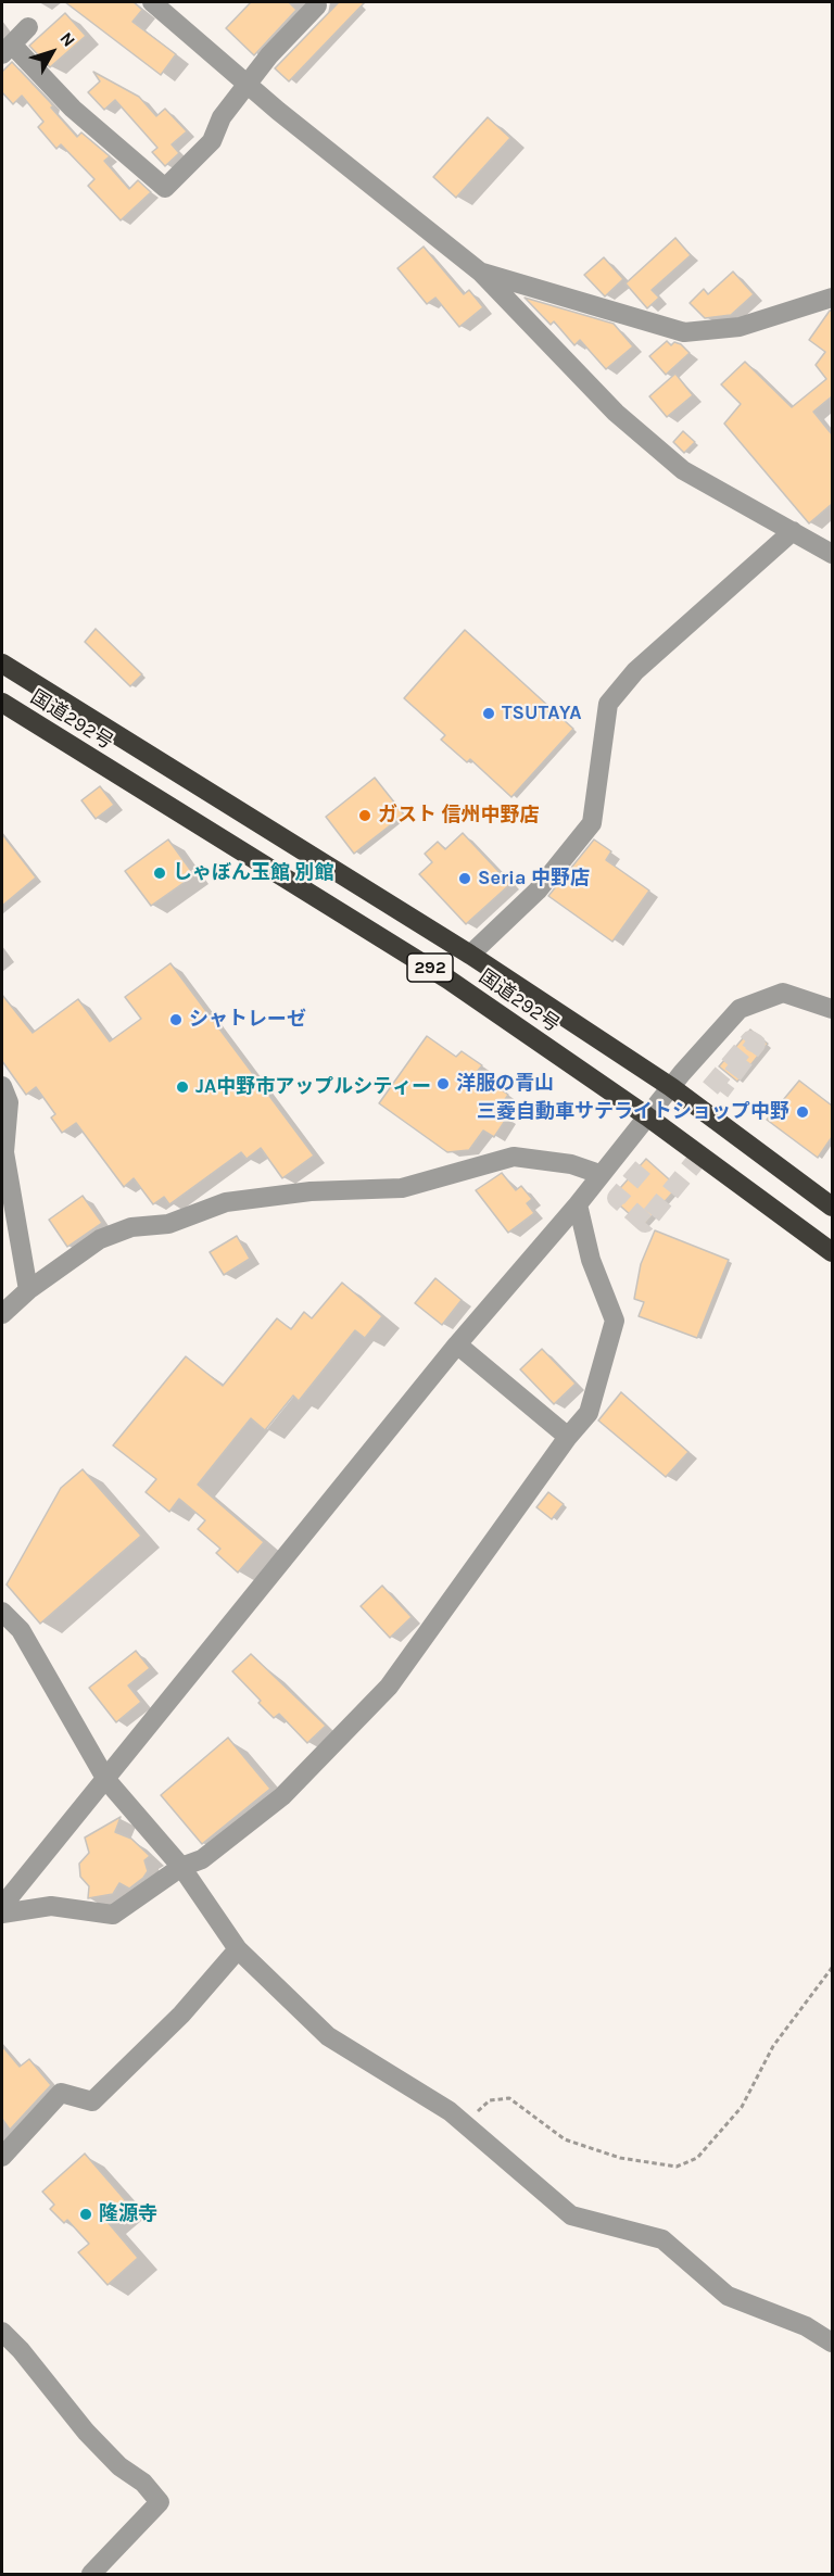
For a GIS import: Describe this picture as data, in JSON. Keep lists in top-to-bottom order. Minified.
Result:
{"streets":{"highway":["国道292号","292"]},"places":["TSUTAYA","ガスト 信州中野店","しゃぼん玉館 別館","Seria 中野店","シャトレーゼ","洋服の青山","JA中野市アップルシティー","三菱自動車サテライトショップ中野","隆源寺"],"north":"top right"}
